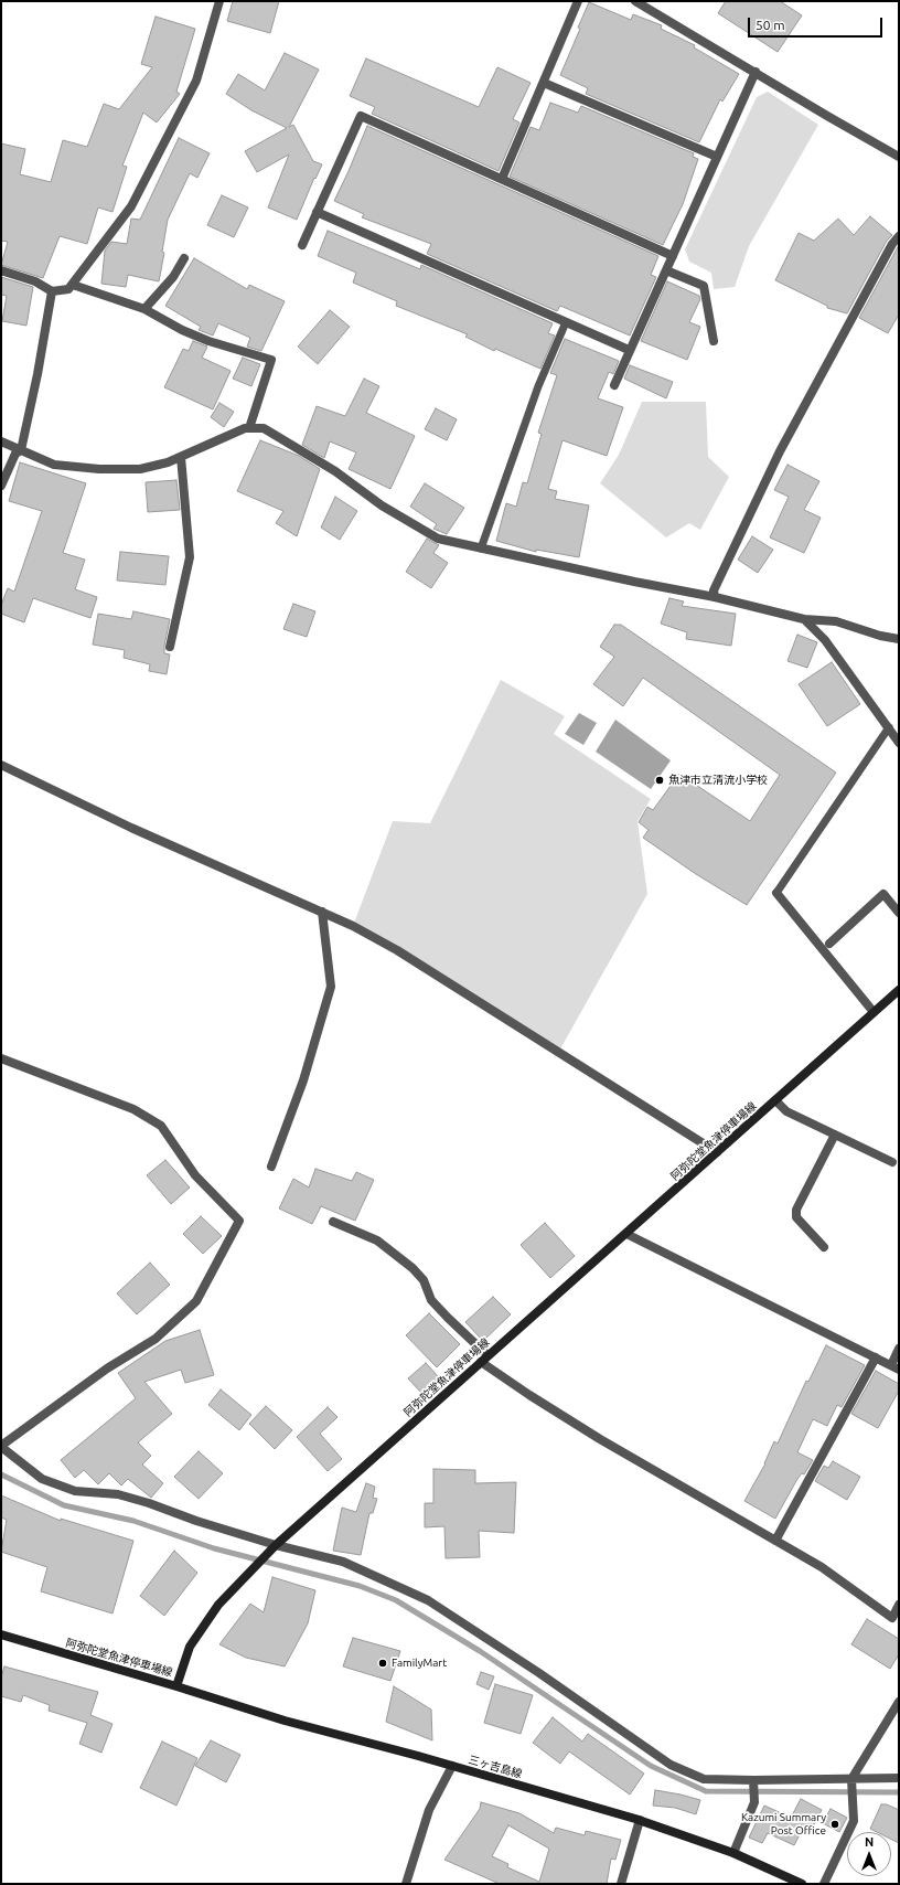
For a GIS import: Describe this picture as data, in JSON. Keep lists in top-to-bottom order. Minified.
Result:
{"streets":{"main road":["阿弥陀堂魚津停車場線","三ヶ吉島線"]},"crossings":[["阿弥陀堂魚津停車場線","三ヶ吉島線"]],"places":["魚津市立清流小学校","FamilyMart","Kazumi Summary Post Office"],"scale_bar":"50 m","north":"top"}
